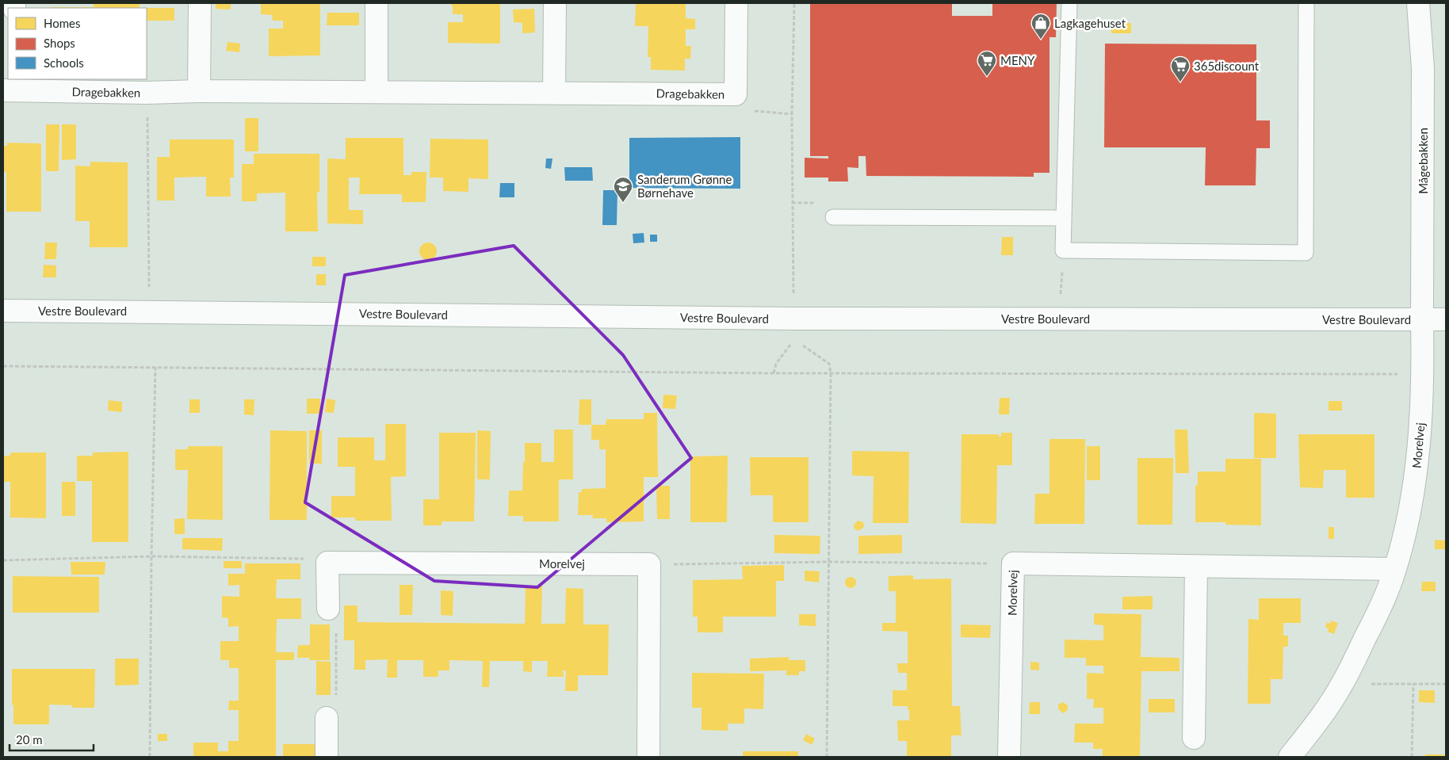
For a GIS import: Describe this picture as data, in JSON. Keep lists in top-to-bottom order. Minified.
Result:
{"streets":{"street":["Dragebakken","Mågebakken","Vestre Boulevard","Morelvej"]},"crossings":[["Mågebakken","Vestre Boulevard"],["Mågebakken","Morelvej"],["Vestre Boulevard","Morelvej"]],"places":{"shop":["Lagkagehuset"],"supermarket":["MENY","365discount"],"school or university":["Sanderum Grønne Børnehave"]},"legend":["Homes","Shops","Schools"],"scale_bar":"20 m"}
